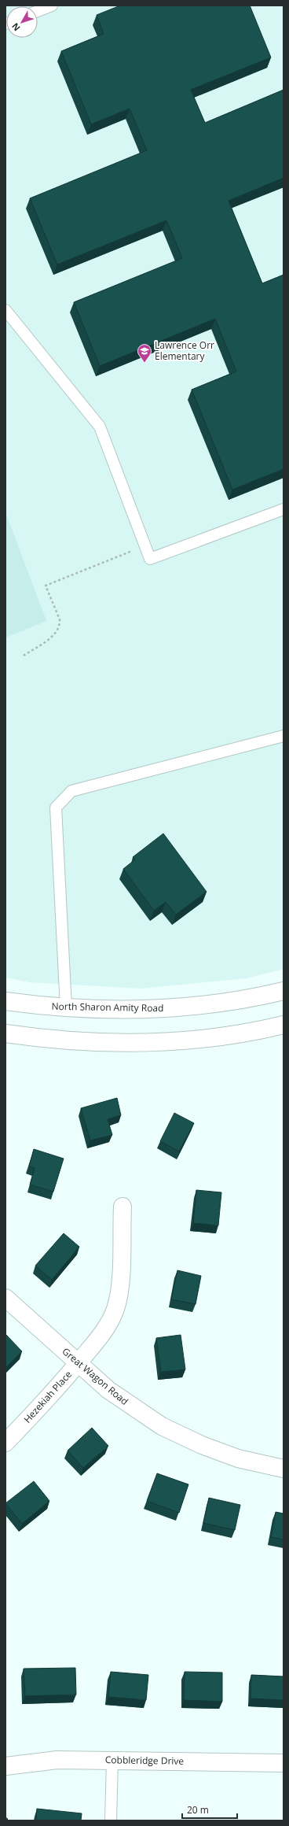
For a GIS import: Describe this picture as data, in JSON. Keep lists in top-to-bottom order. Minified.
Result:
{"streets":{"street":["North Sharon Amity Road","Great Wagon Road","Hezekiah Place","Cobbleridge Drive"]},"crossings":[["Great Wagon Road","Hezekiah Place"]],"places":{"school or university":["Lawrence Orr Elementary"]},"scale_bar":"20 m","north":"bottom left"}
